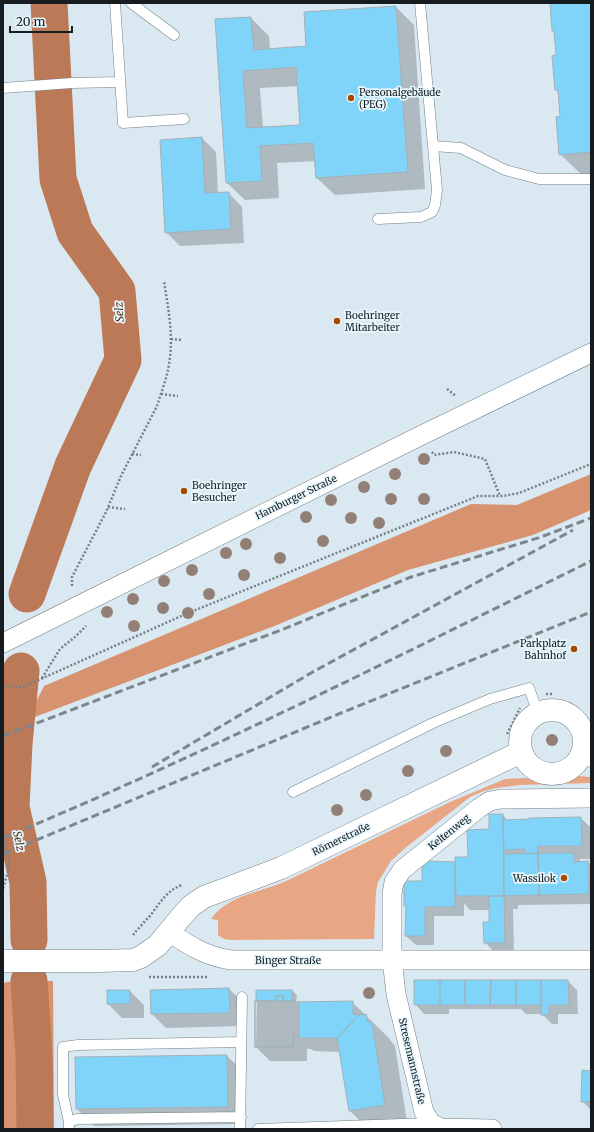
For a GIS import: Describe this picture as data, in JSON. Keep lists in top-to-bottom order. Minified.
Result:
{"streets":{"main road":["Römerstraße"],"street":["Hamburger Straße","Keltenweg","Binger Straße","Stresemannstraße"]},"crossings":[["Keltenweg","Binger Straße"],["Keltenweg","Stresemannstraße"],["Römerstraße","Binger Straße"],["Binger Straße","Stresemannstraße"]],"water":["Selz"],"places":["Personalgebäude (PEG)","Boehringer Mitarbeiter","Boehringer Besucher","Parkplatz Bahnhof","Wassilok"],"scale_bar":"20 m"}
